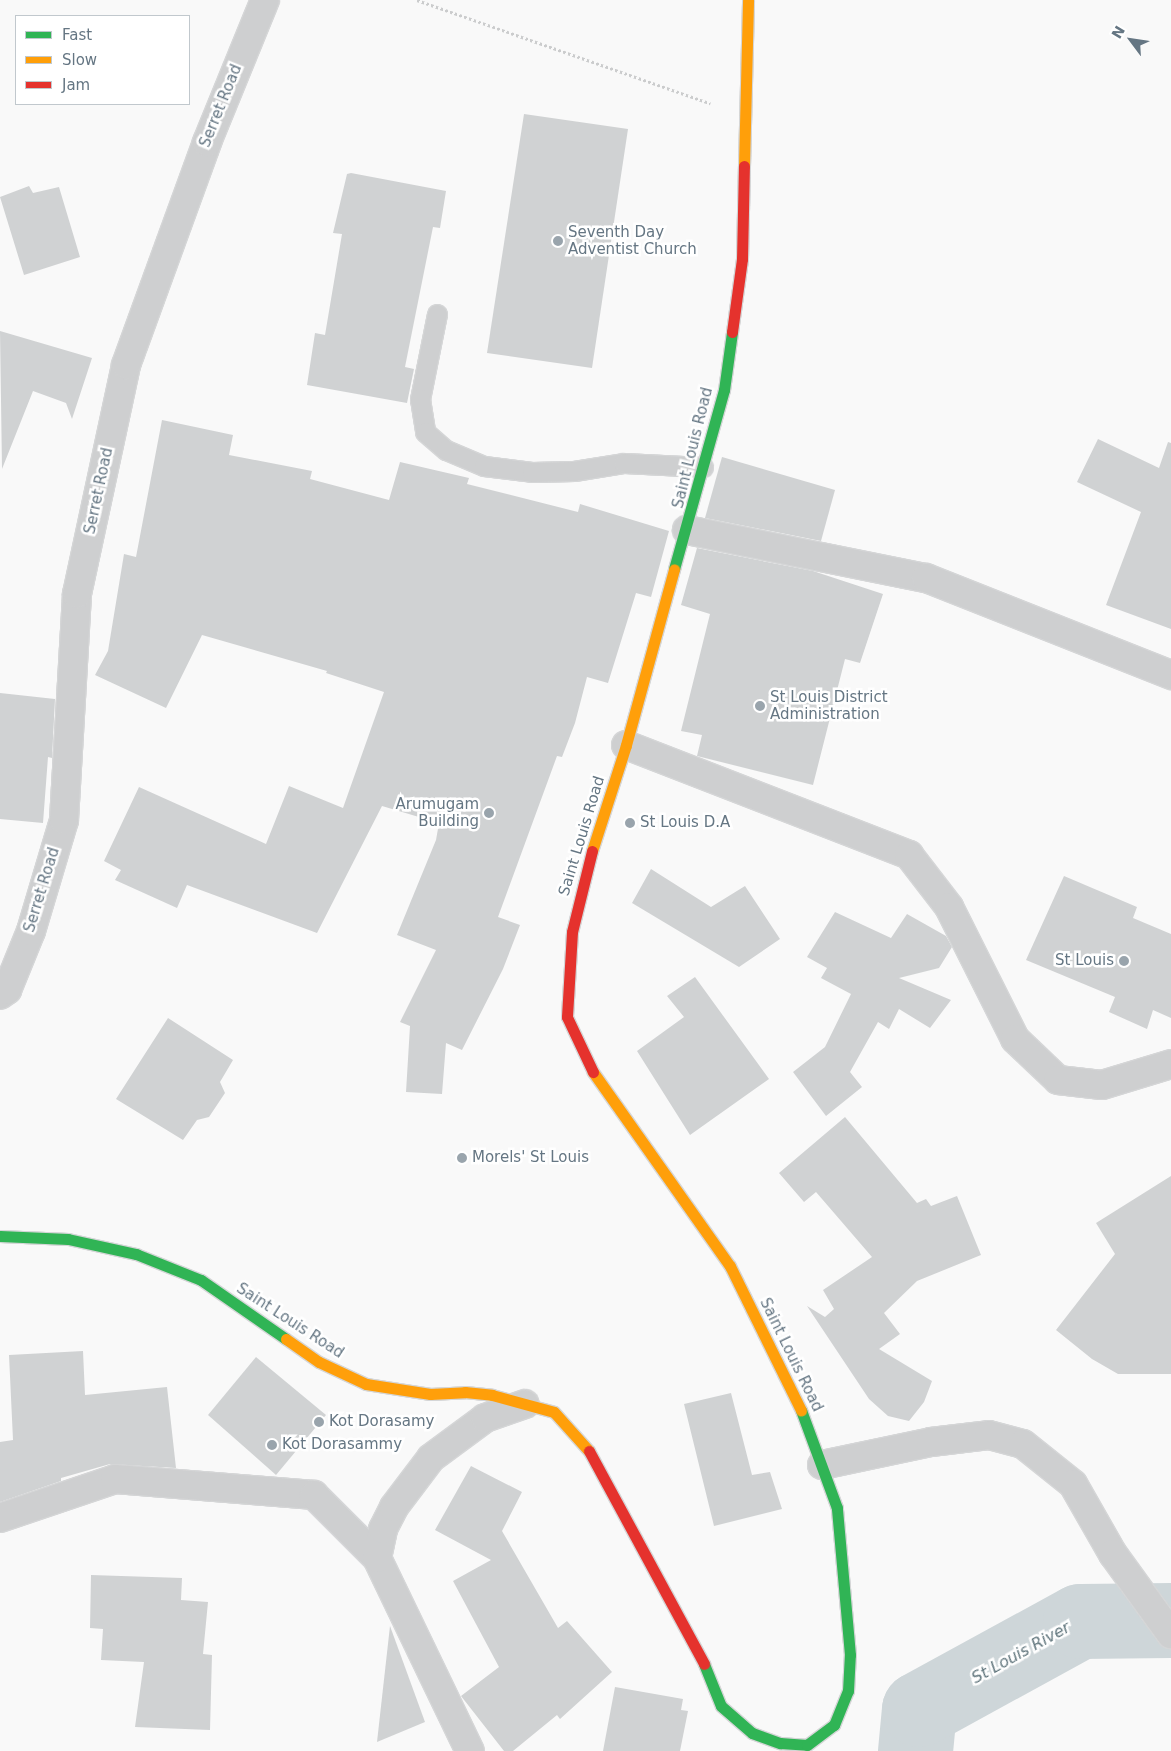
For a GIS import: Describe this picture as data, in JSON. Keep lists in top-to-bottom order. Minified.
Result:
{"streets":{"main road":["Saint Louis Road"],"street":["Serret Road"]},"water":["St Louis River"],"places":["Seventh Day Adventist Church","St Louis District Administration","Arumugam Building","St Louis D.A","St Louis","Morels' St Louis","Kot Dorasamy","Kot Dorasammy"],"legend":["Fast","Slow","Jam"],"north":"top left"}
